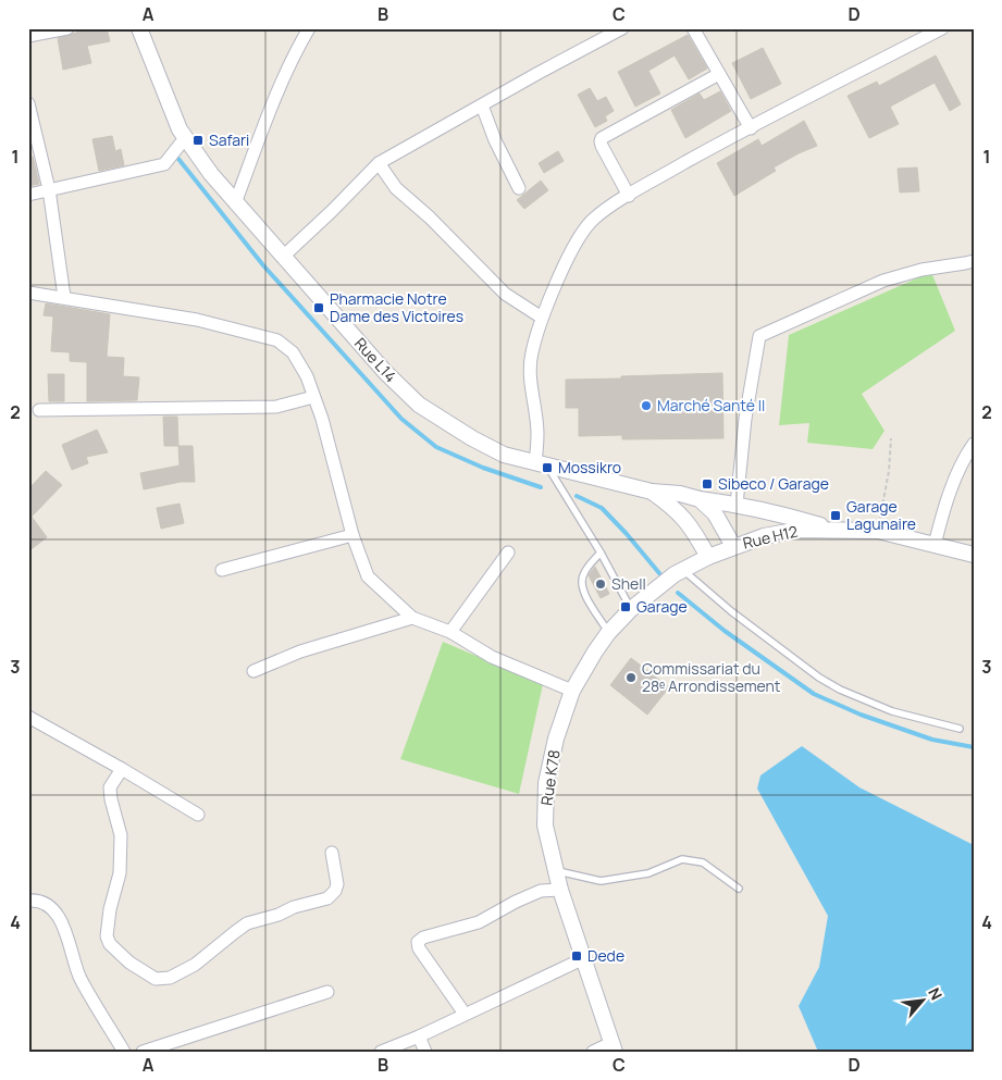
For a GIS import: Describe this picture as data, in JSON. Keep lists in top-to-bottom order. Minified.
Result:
{"streets":{"street":["Rue L14","Rue H12","Rue K78"]},"crossings":[["Rue L14","Rue H12"],["Rue L14","Rue K78"],["Rue H12","Rue K78"]],"places":{"transit":["Safari","Pharmacie Notre Dame des Victoires","Mossikro","Sibeco / Garage","Garage Lagunaire","Garage","Dede"],"other":["Marché Santé II","Shell","Commissariat du 28ᵉ Arrondissement"]},"north":"top right","grid":{"columns":["A","B","C","D"],"rows":["1","2","3","4"]}}
